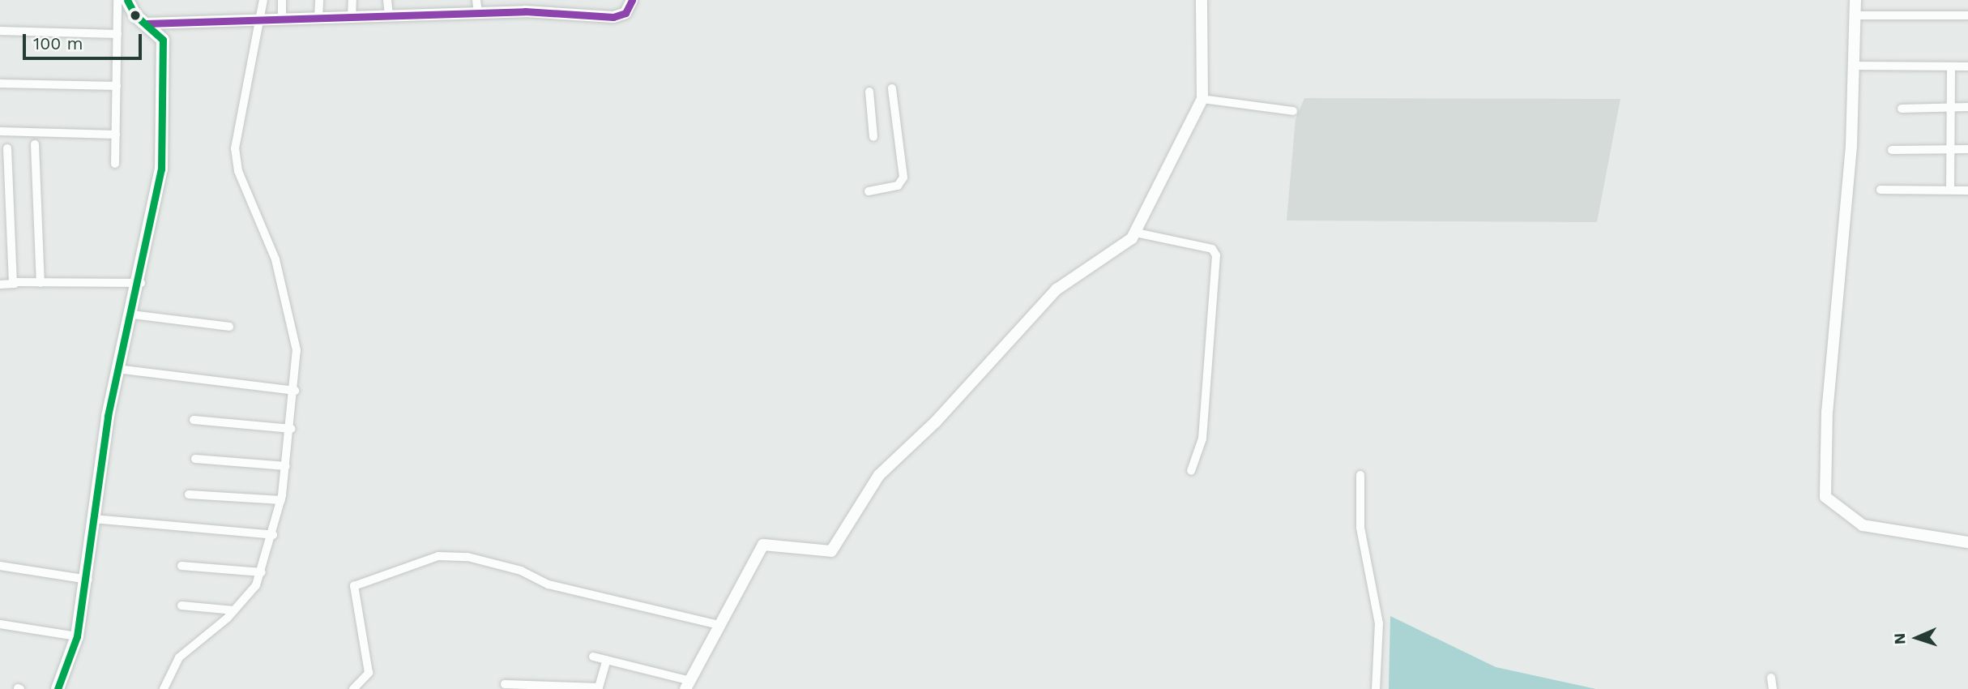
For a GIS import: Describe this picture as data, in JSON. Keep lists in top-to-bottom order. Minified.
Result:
{"scale_bar":"100 m","north":"left"}
